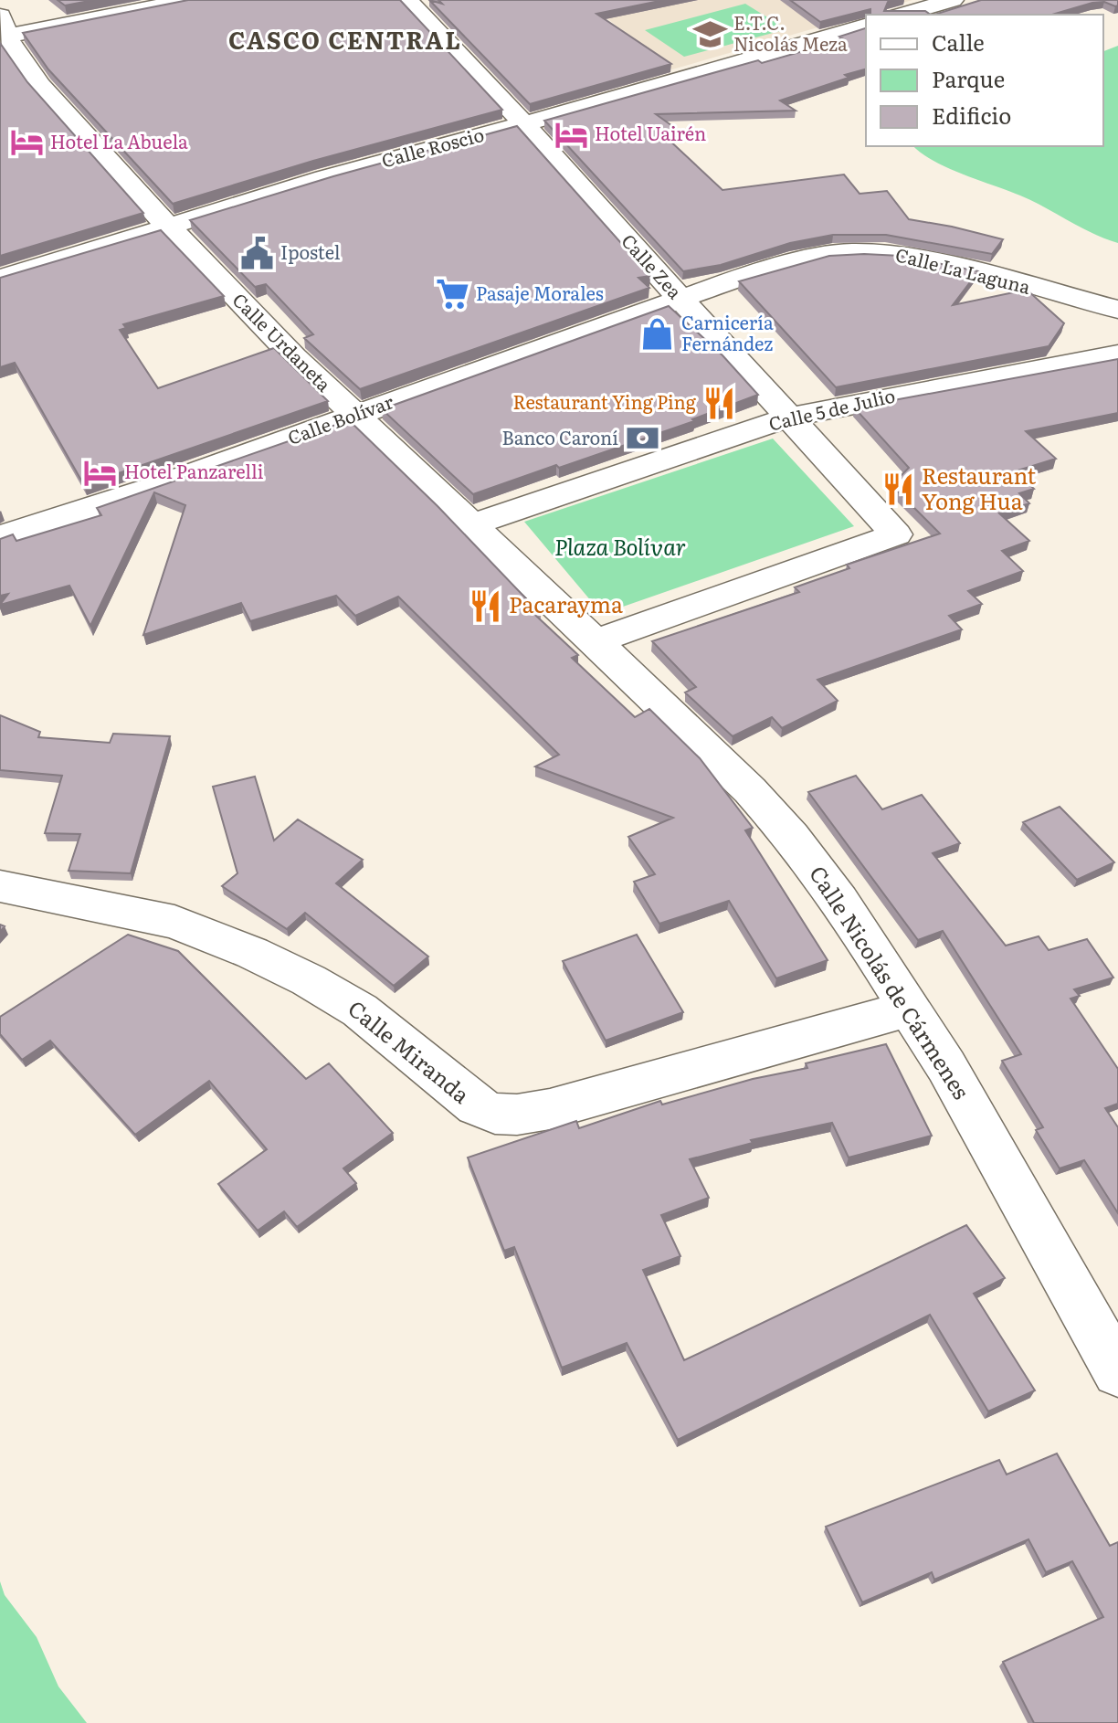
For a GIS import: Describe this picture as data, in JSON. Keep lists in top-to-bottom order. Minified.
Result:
{"streets":{"street":["Calle Roscio","Calle Zea","Calle La Laguna","Calle Urdaneta","Calle 5 de Julio","Calle Bolívar","Calle Nicolás de Cármenes","Calle Miranda"]},"crossings":[["Calle Roscio","Calle Zea"],["Calle Roscio","Calle Urdaneta"],["Calle Zea","Calle La Laguna"],["Calle Zea","Calle Urdaneta"],["Calle Zea","Calle 5 de Julio"],["Calle Zea","Calle Bolívar"],["Calle Zea","Calle Nicolás de Cármenes"],["Calle La Laguna","Calle Bolívar"],["Calle Urdaneta","Calle 5 de Julio"],["Calle Urdaneta","Calle Bolívar"],["Calle Urdaneta","Calle Nicolás de Cármenes"],["Calle Nicolás de Cármenes","Calle Miranda"]],"districts":["CASCO CENTRAL"],"parks":["Plaza Bolívar"],"places":{"school or university":["E.T.C. Nicolás Meza"],"hotel":["Hotel Uairén","Hotel La Abuela","Hotel Panzarelli"],"public building":["Ipostel"],"supermarket":["Pasaje Morales"],"shop":["Carnicería Fernández"],"restaurant":["Restaurant Ying Ping","Restaurant Yong Hua","Pacarayma"],"bank":["Banco Caroní"]},"legend":["Calle","Parque","Edificio"]}
